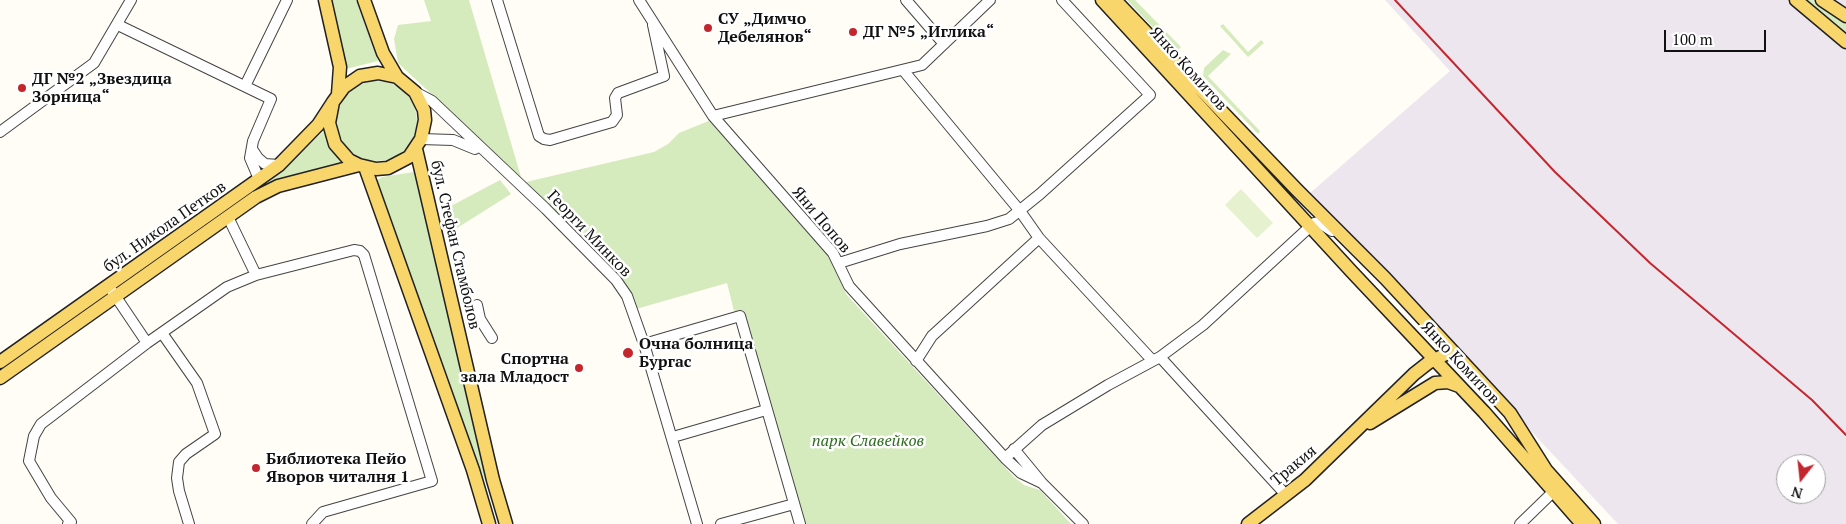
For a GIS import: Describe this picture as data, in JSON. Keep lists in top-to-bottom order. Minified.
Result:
{"streets":{"main road":["Янко Комитов","бул. Никола Петков","бул. Стефан Стамболов","Тракия"],"street":["Яни Попов","Георги Минков"]},"crossings":[["Янко Комитов","Тракия"],["бул. Никола Петков","Георги Минков"],["бул. Никола Петков","бул. Стефан Стамболов"],["Георги Минков","бул. Стефан Стамболов"]],"parks":["парк Славейков"],"places":["СУ „Димчо Дебелянов“","ДГ №5 „Иглика“","ДГ №2 „Звездица Зорница“","Oчна болница Бургас","Спортна зала Младост","Библиотека Пейо Яворов читалня 1"],"scale_bar":"100 m","north":"bottom"}
